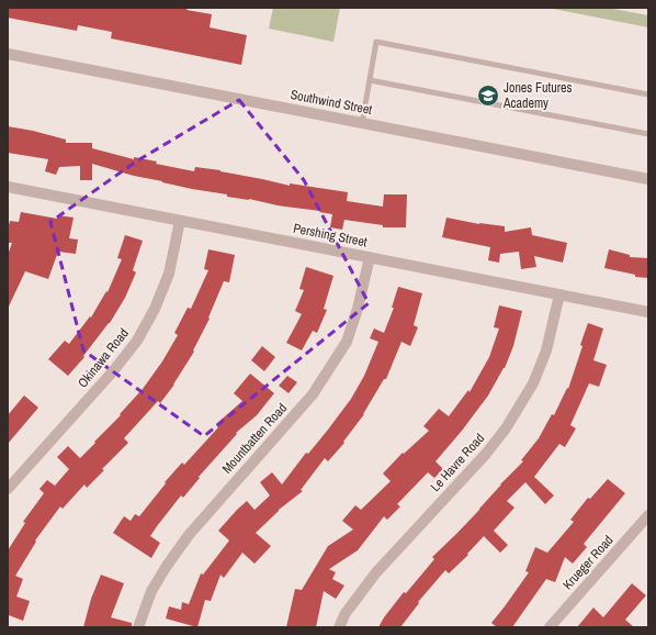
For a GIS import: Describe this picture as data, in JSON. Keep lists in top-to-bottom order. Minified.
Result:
{"streets":{"street":["Southwind Street","Pershing Street","Okinawa Road","Mountbatten Road","Le Havre Road","Krueger Road"]},"crossings":[["Pershing Street","Okinawa Road"],["Pershing Street","Mountbatten Road"],["Pershing Street","Le Havre Road"]],"places":{"school or university":["Jones Futures Academy"]}}
